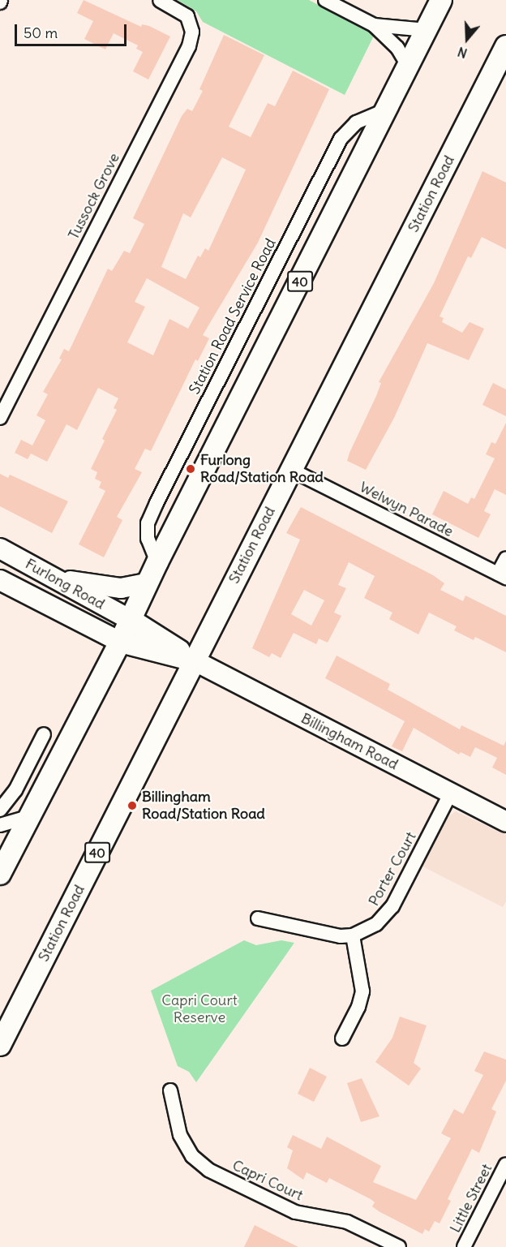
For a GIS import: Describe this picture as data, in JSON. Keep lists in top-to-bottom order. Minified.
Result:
{"streets":{"main road":["Station Road","40","Furlong Road","Billingham Road"],"street":["Tussock Grove","Station Road Service Road","Welwyn Parade","Porter Court","Capri Court","Little Street"]},"crossings":[["Station Road","Welwyn Parade"],["Station Road","Billingham Road"],["40","Station Road Service Road"],["40","Furlong Road"],["Billingham Road","Porter Court"]],"parks":["Capri Court Reserve"],"places":["Furlong Road/Station Road","Billingham Road/Station Road"],"scale_bar":"50 m","north":"bottom"}
